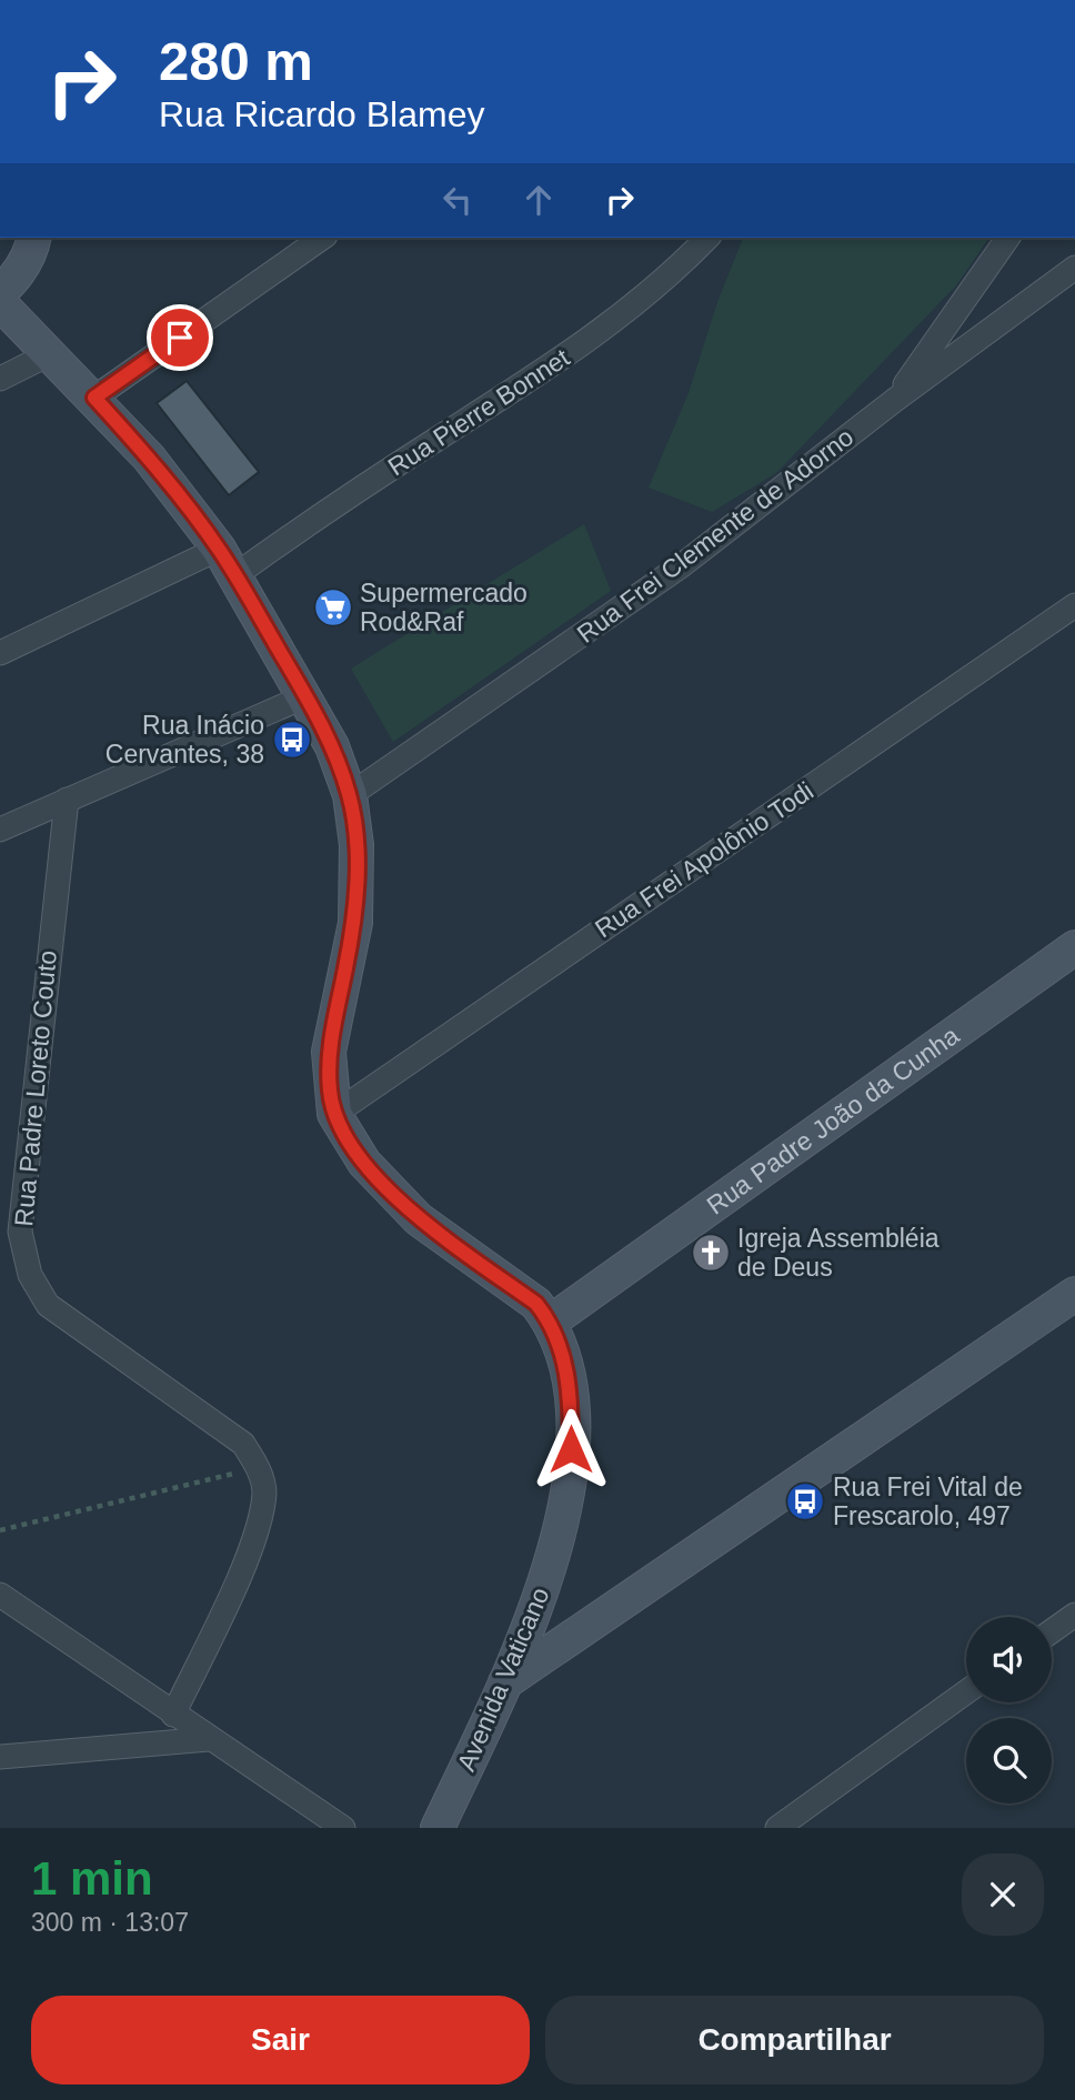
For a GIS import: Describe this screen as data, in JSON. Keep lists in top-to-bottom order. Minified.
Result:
{"streets":{"main road":["Rua Padre João da Cunha","Avenida Vaticano"],"street":["Rua Pierre Bonnet","Rua Frei Clemente de Adorno","Rua Frei Apolônio Todi","Rua Padre Loreto Couto"]},"crossings":[["Rua Pierre Bonnet","Avenida Vaticano"],["Rua Frei Clemente de Adorno","Avenida Vaticano"],["Rua Frei Apolônio Todi","Avenida Vaticano"],["Rua Padre João da Cunha","Avenida Vaticano"]],"places":{"supermarket":["Supermercado Rod&Raf"],"bus stop":["Rua Inácio Cervantes, 38","Rua Frei Vital de Frescarolo, 497"],"church":["Igreja Assembléia de Deus"]},"page":{"turn":["280 m","Rua Ricardo Blamey"],"heading":["1 min","300 m · 13:07"],"buttons":["Sair","Compartilhar"]}}
